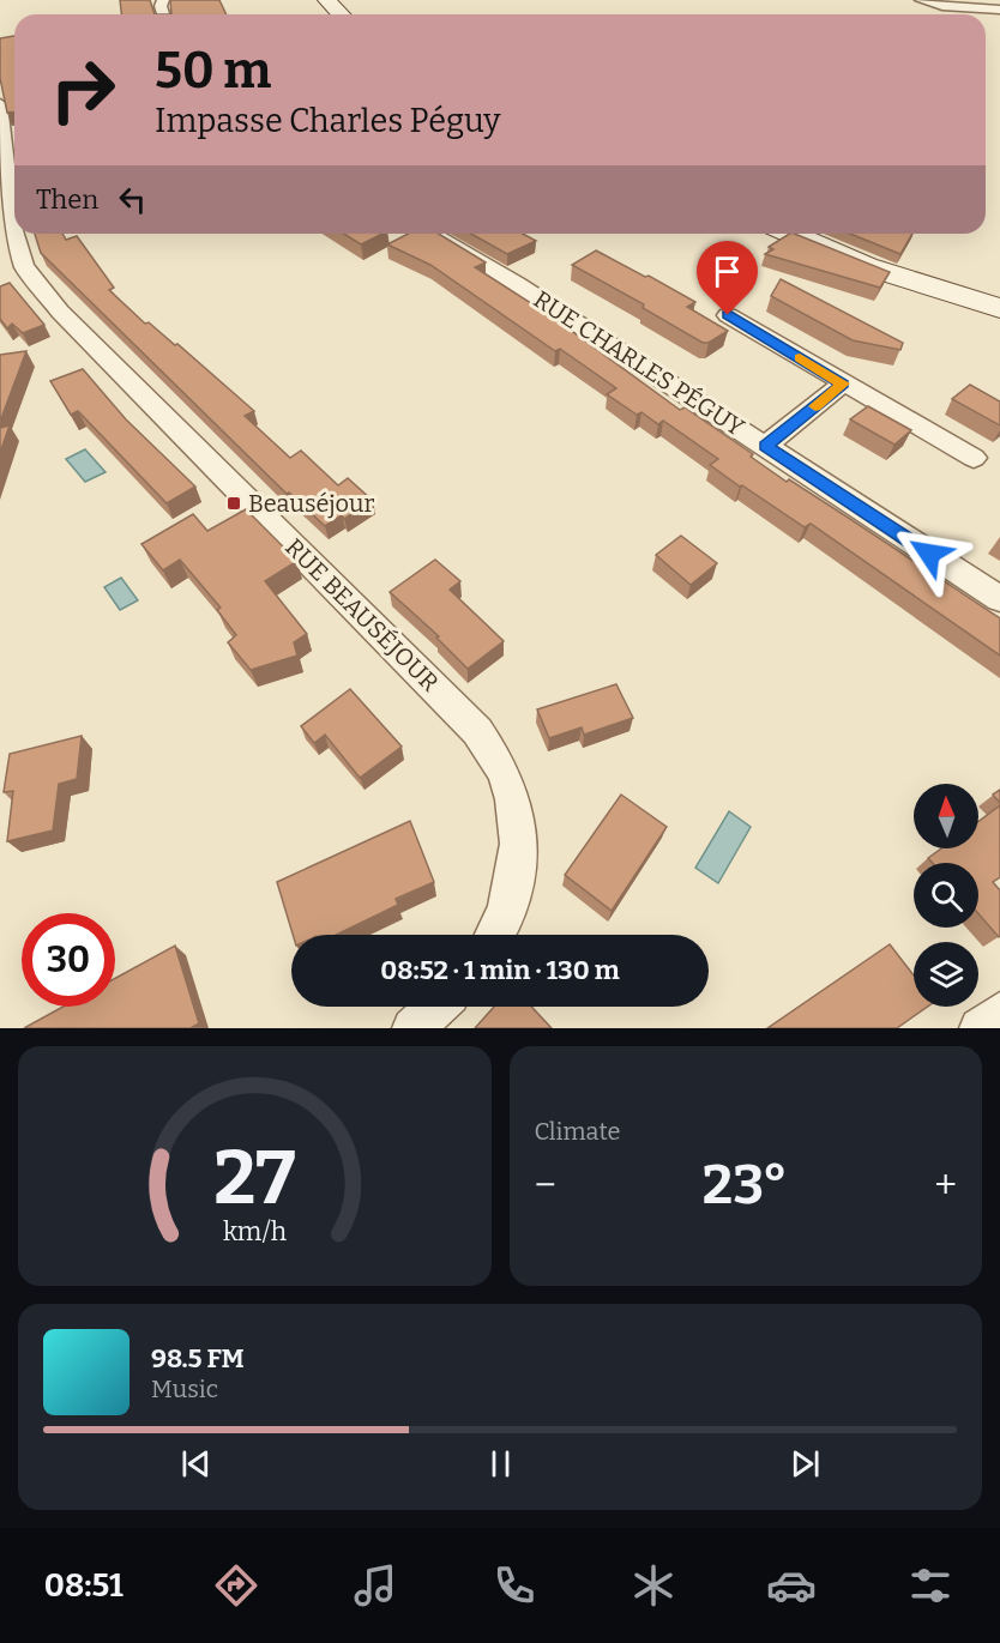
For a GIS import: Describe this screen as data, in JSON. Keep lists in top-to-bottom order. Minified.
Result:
{"streets":{"street":["RUE CHARLES PÉGUY","RUE BEAUSÉJOUR"]},"places":{"transit":["Beauséjour"]},"north":"top","page":{"turn":["50 m","Impasse Charles Péguy"],"then":"Then","limit":"30","trip":"08:52 · 1 min · 130 m","tile":"Climate","heat":["−","23°","+"],"song":["98.5 FM","Music"],"tabs":"08:51","gauge":["27","km/h"]}}
